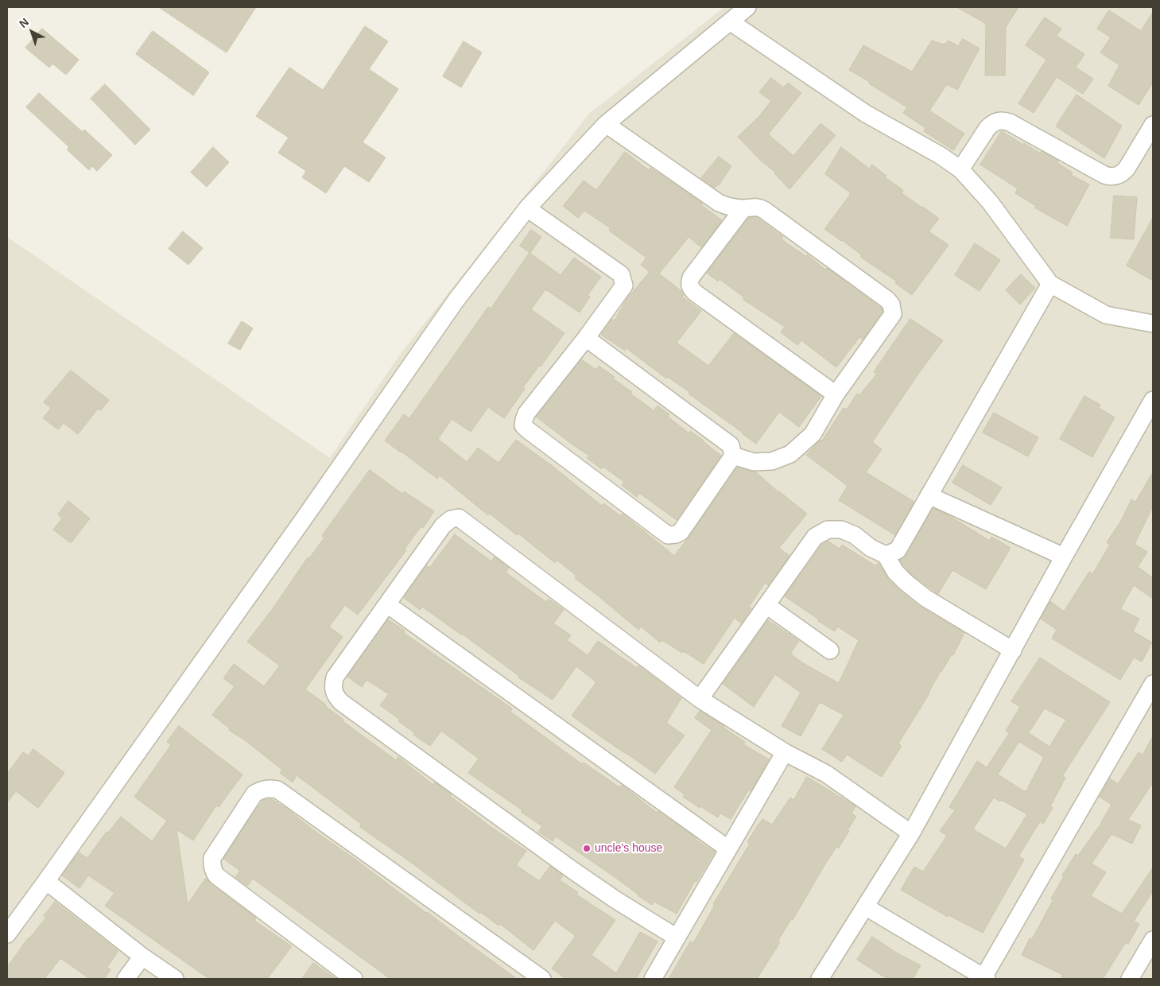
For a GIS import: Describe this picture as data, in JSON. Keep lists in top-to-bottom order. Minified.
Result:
{"places":["uncle’s house"],"north":"top left"}
